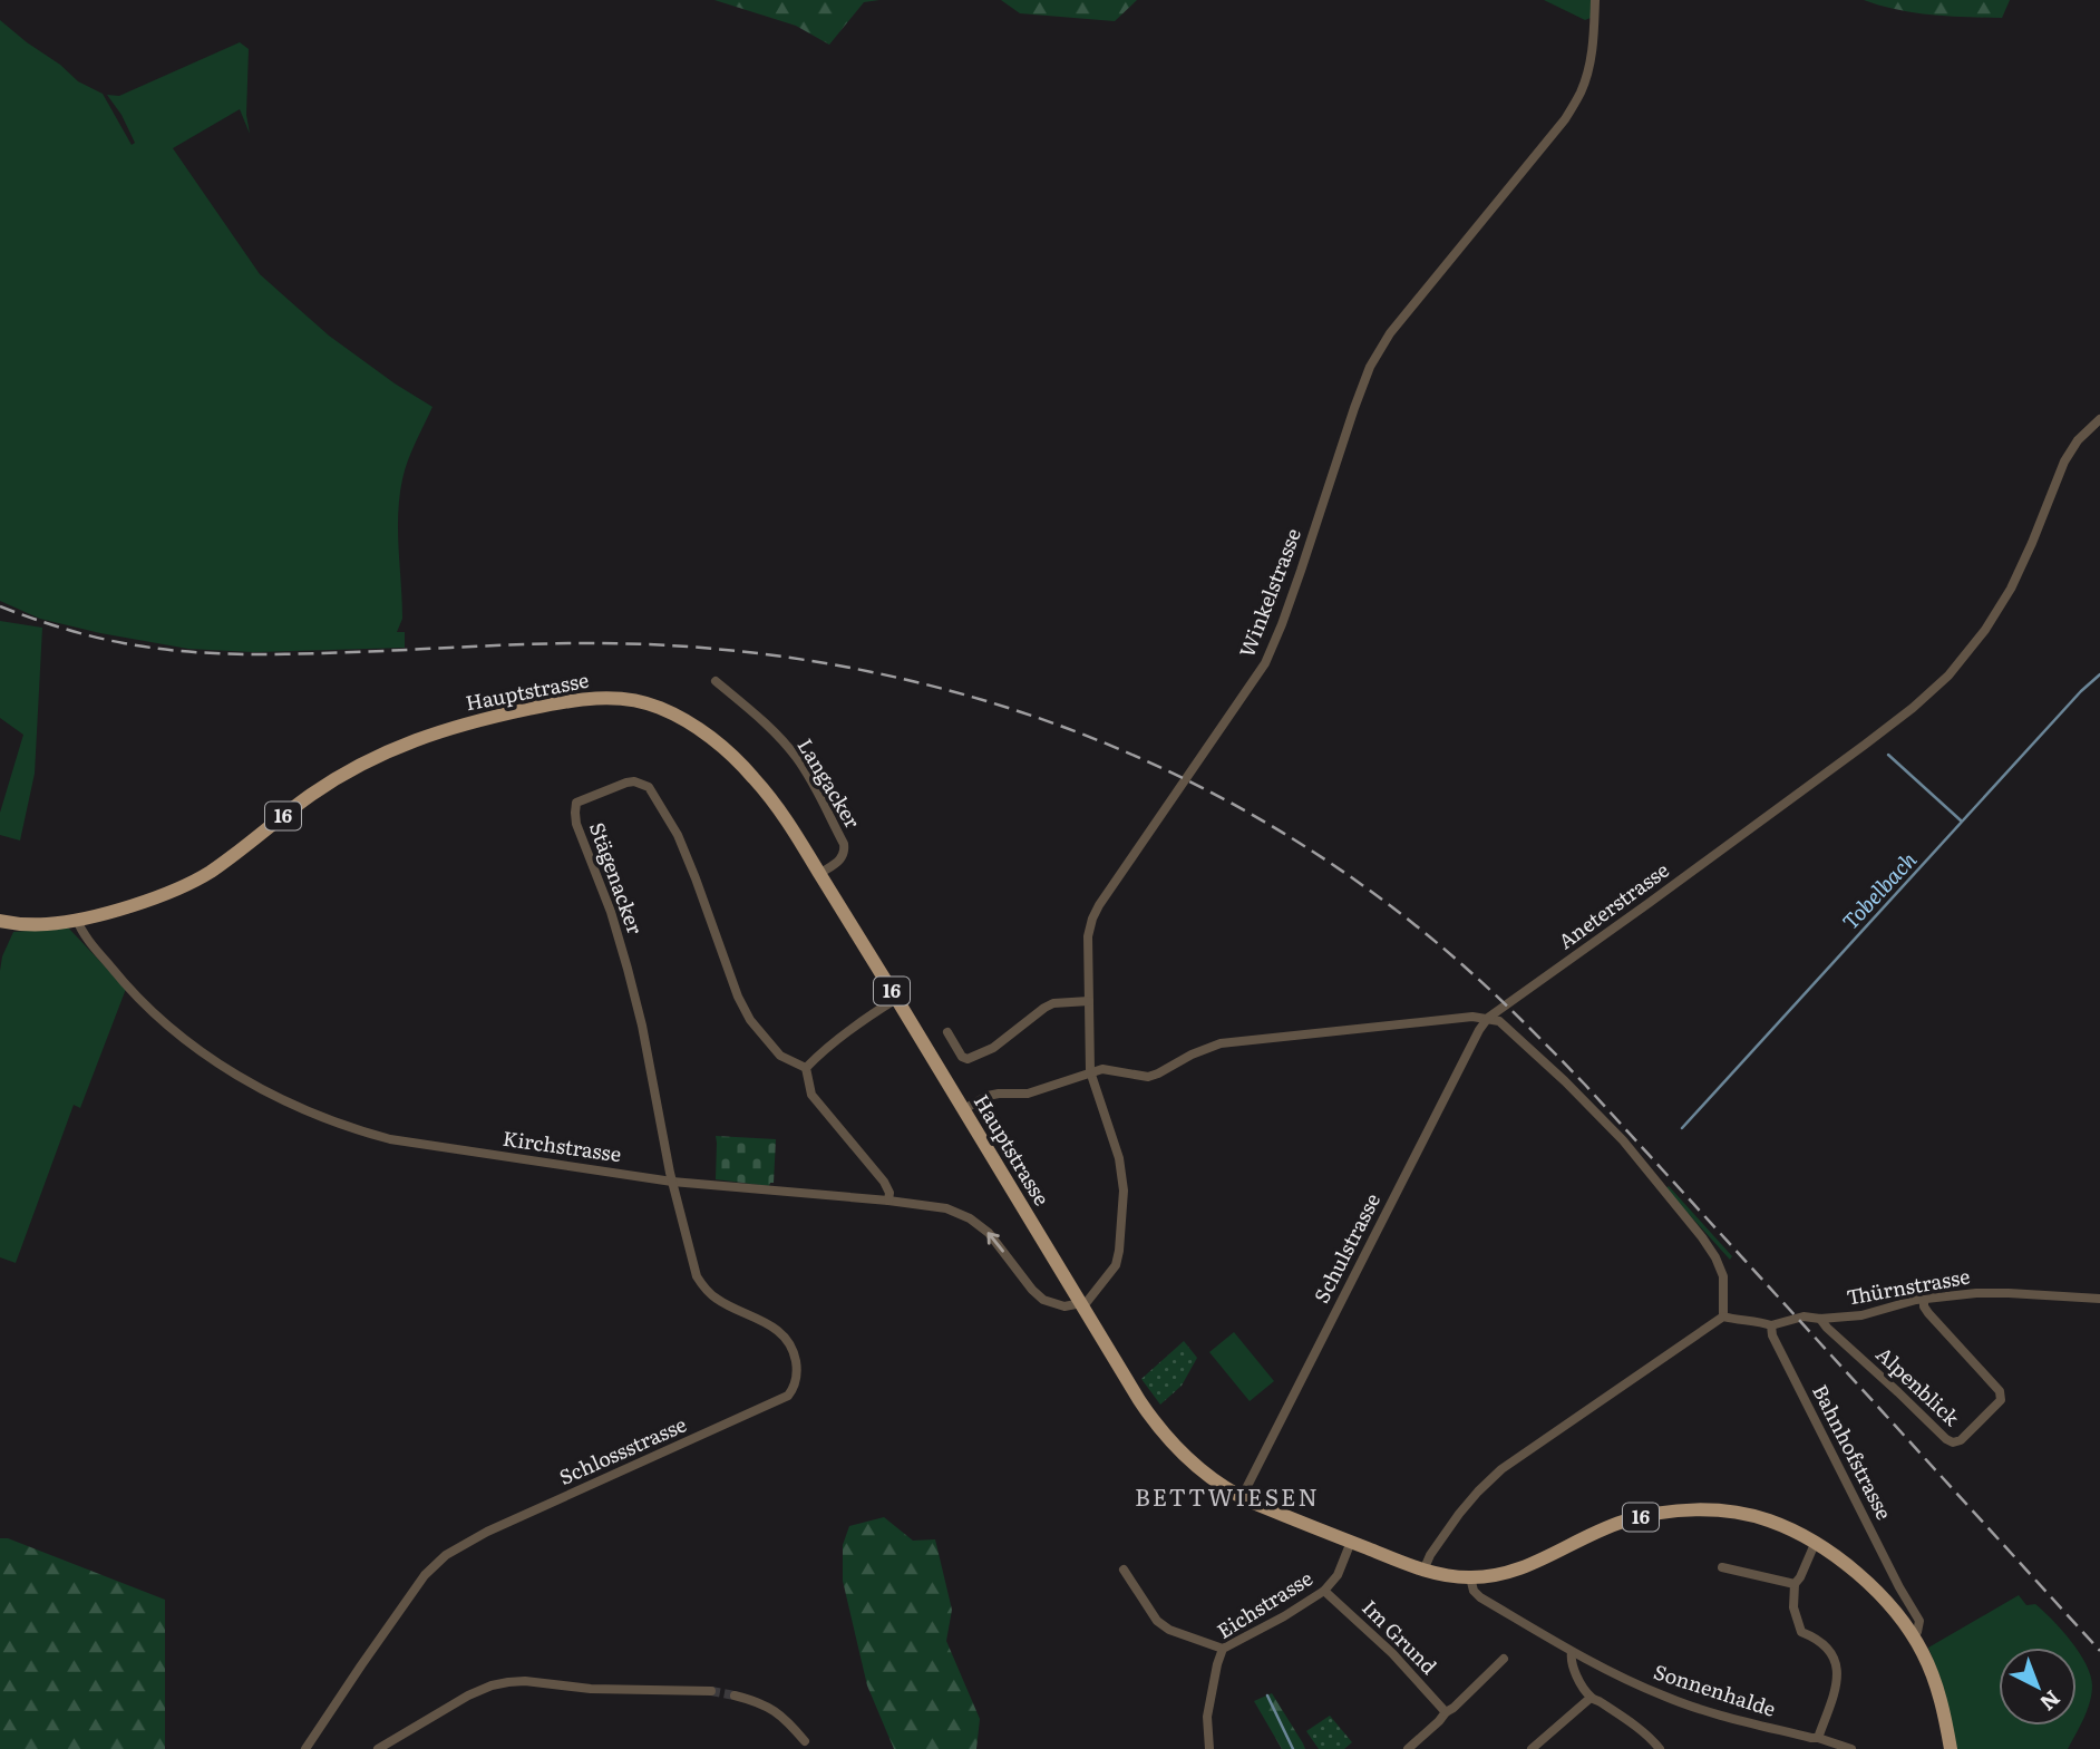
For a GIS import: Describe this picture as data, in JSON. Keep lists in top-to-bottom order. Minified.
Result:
{"streets":{"main road":["Hauptstrasse","16"],"street":["Winkelstrasse","Langacker","Stägenacker","Aneterstrasse","Kirchstrasse","Schulstrasse","Thürnstrasse","Alpenblick","Schlossstrasse","Bahnhofstrasse","Eichstrasse","Im Grund","Sonnenhalde"]},"crossings":[["Winkelstrasse","Hauptstrasse"],["Winkelstrasse","Kirchstrasse"],["Hauptstrasse","Langacker"],["Hauptstrasse","Kirchstrasse"],["Hauptstrasse","Schulstrasse"],["Hauptstrasse","Bahnhofstrasse"],["Hauptstrasse","Eichstrasse"],["Hauptstrasse","Sonnenhalde"],["Stägenacker","Kirchstrasse"],["Stägenacker","Schlossstrasse"],["Aneterstrasse","Schulstrasse"],["Kirchstrasse","Schlossstrasse"],["Thürnstrasse","Alpenblick"],["Thürnstrasse","Bahnhofstrasse"],["Eichstrasse","Im Grund"]],"districts":["BETTWIESEN"],"water":["Tobelbach"],"north":"bottom right"}
